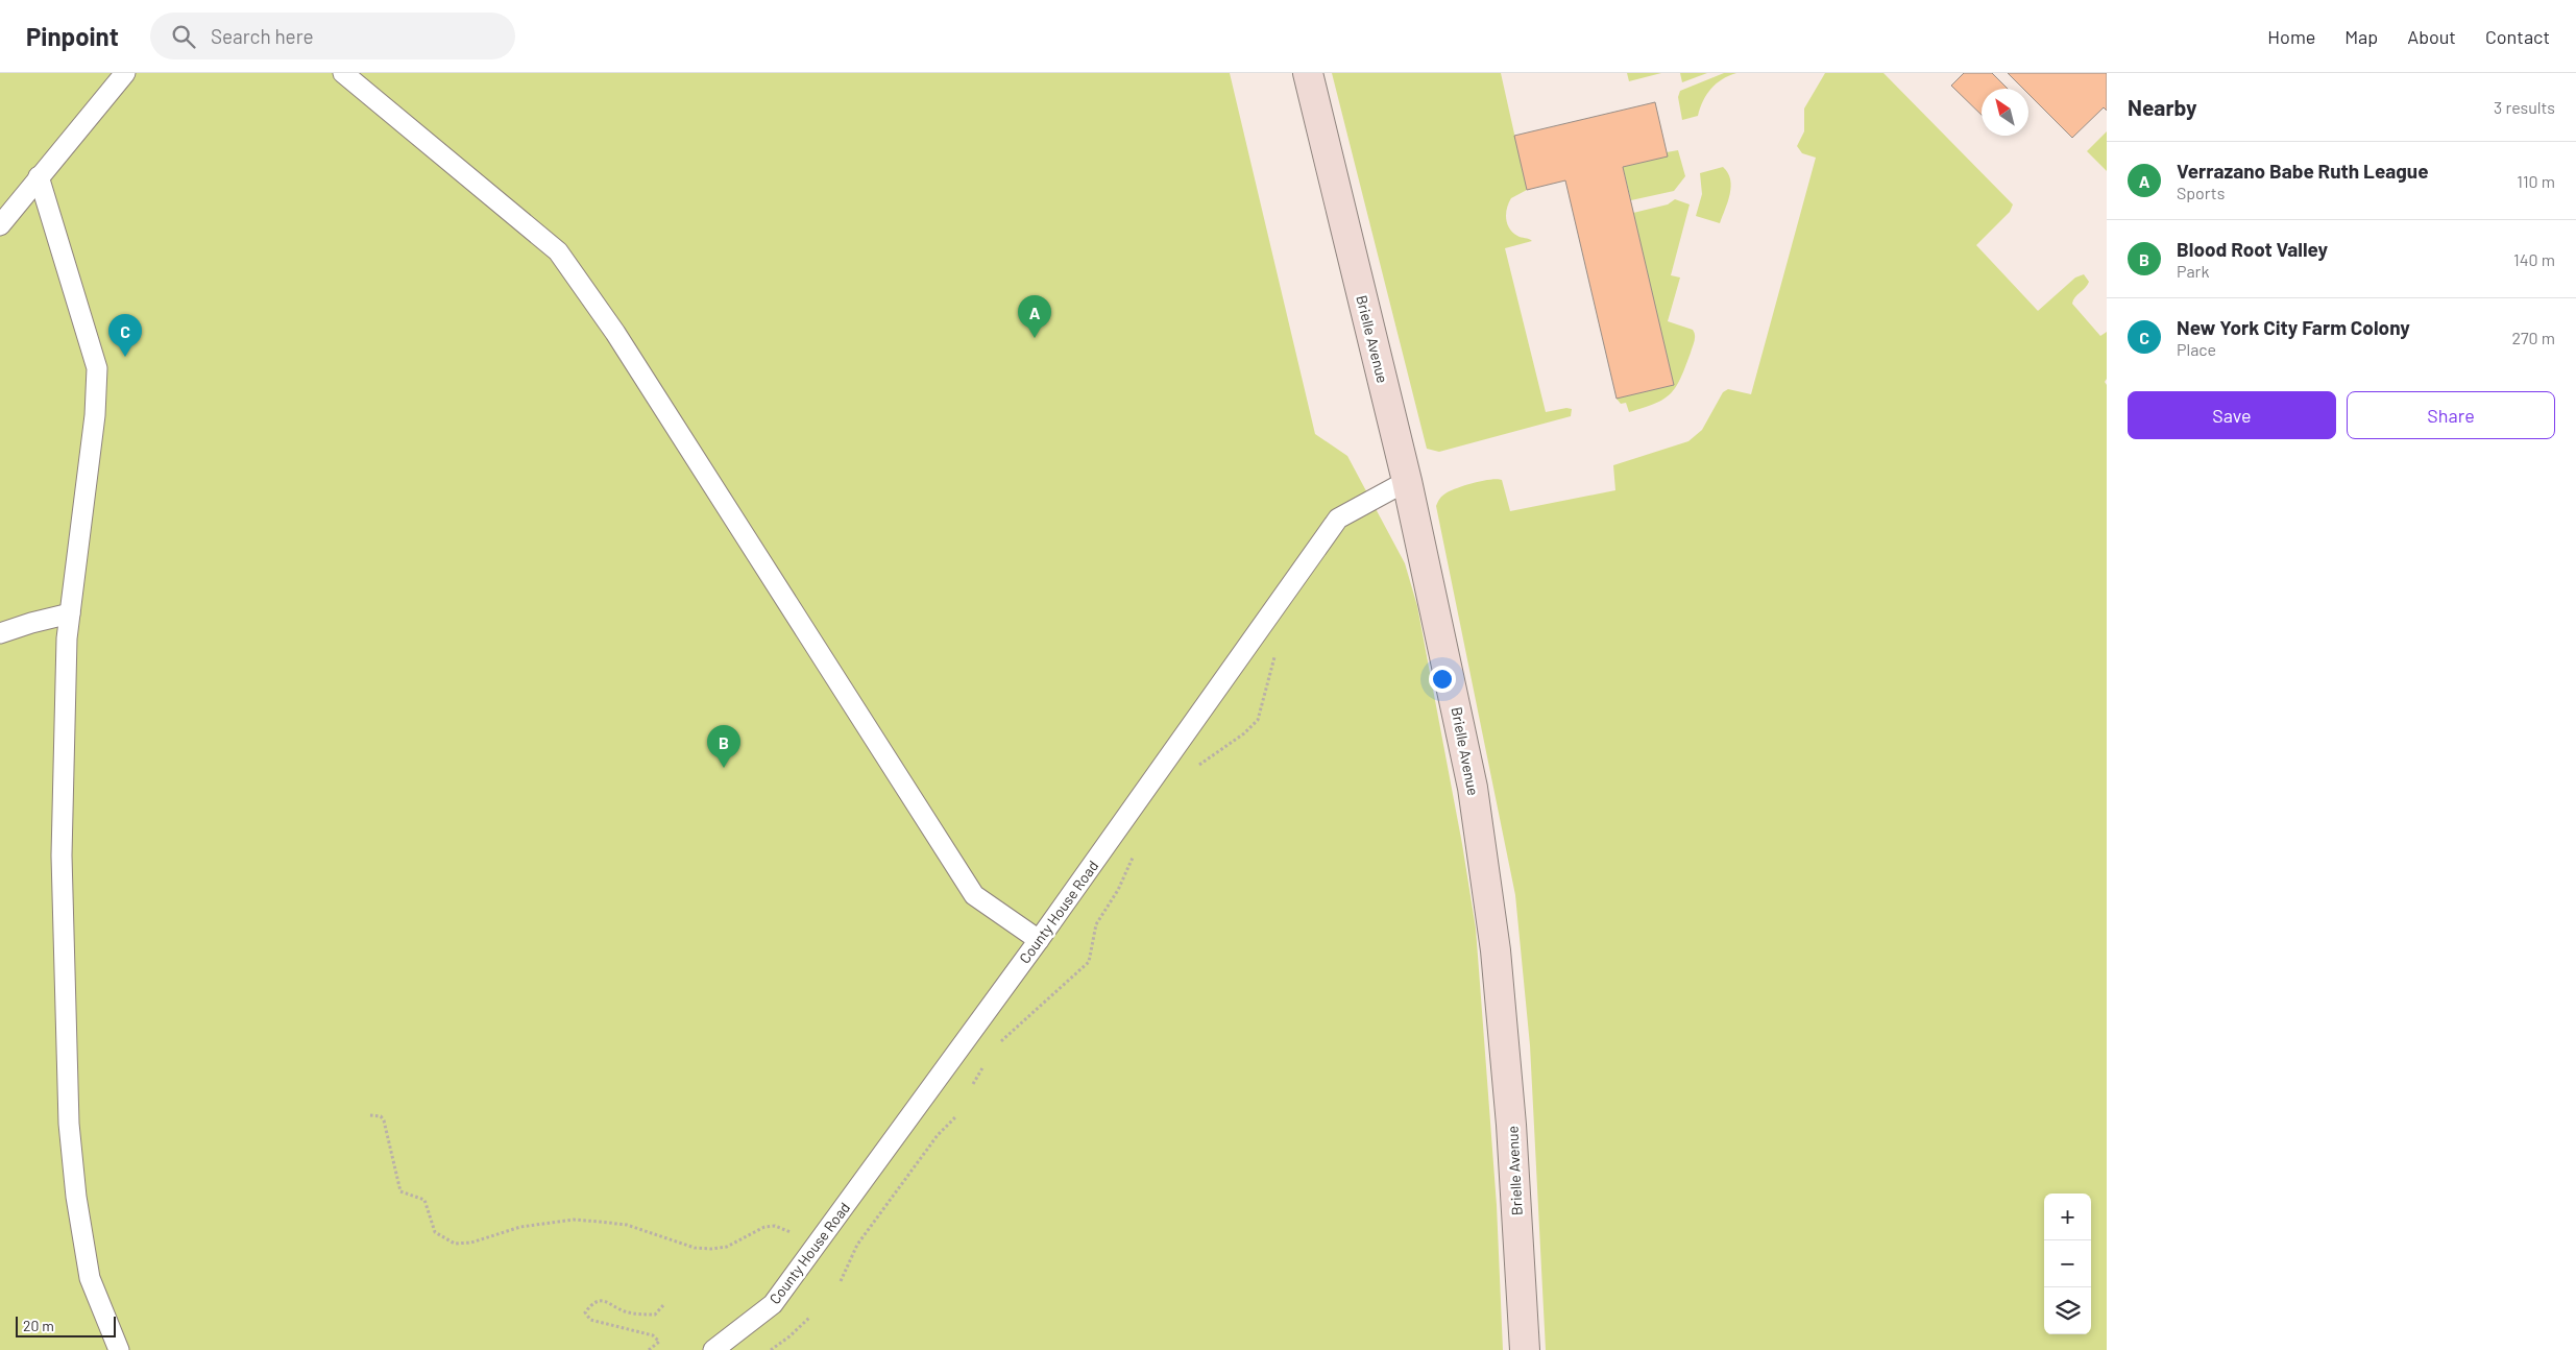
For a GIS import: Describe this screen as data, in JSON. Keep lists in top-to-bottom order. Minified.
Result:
{"streets":{"street":["Brielle Avenue"],"lane":["County House Road"]},"crossings":[["Brielle Avenue","County House Road"]],"scale_bar":"20 m","north":"top left","page":{"header":"Pinpoint","search":"Search here","nav":["Home","Map","About","Contact"],"heading":["Nearby","3 results"],"list":[{"mark":"A","name":"Verrazano Babe Ruth League","note":"Sports","value":"110 m"},{"mark":"B","name":"Blood Root Valley","note":"Park","value":"140 m"},{"mark":"C","name":"New York City Farm Colony","note":"Place","value":"270 m"}],"pins":["A","C","B"],"buttons":["Save","Share"],"map_buttons":["+","−"],"scale":"20 m"}}
